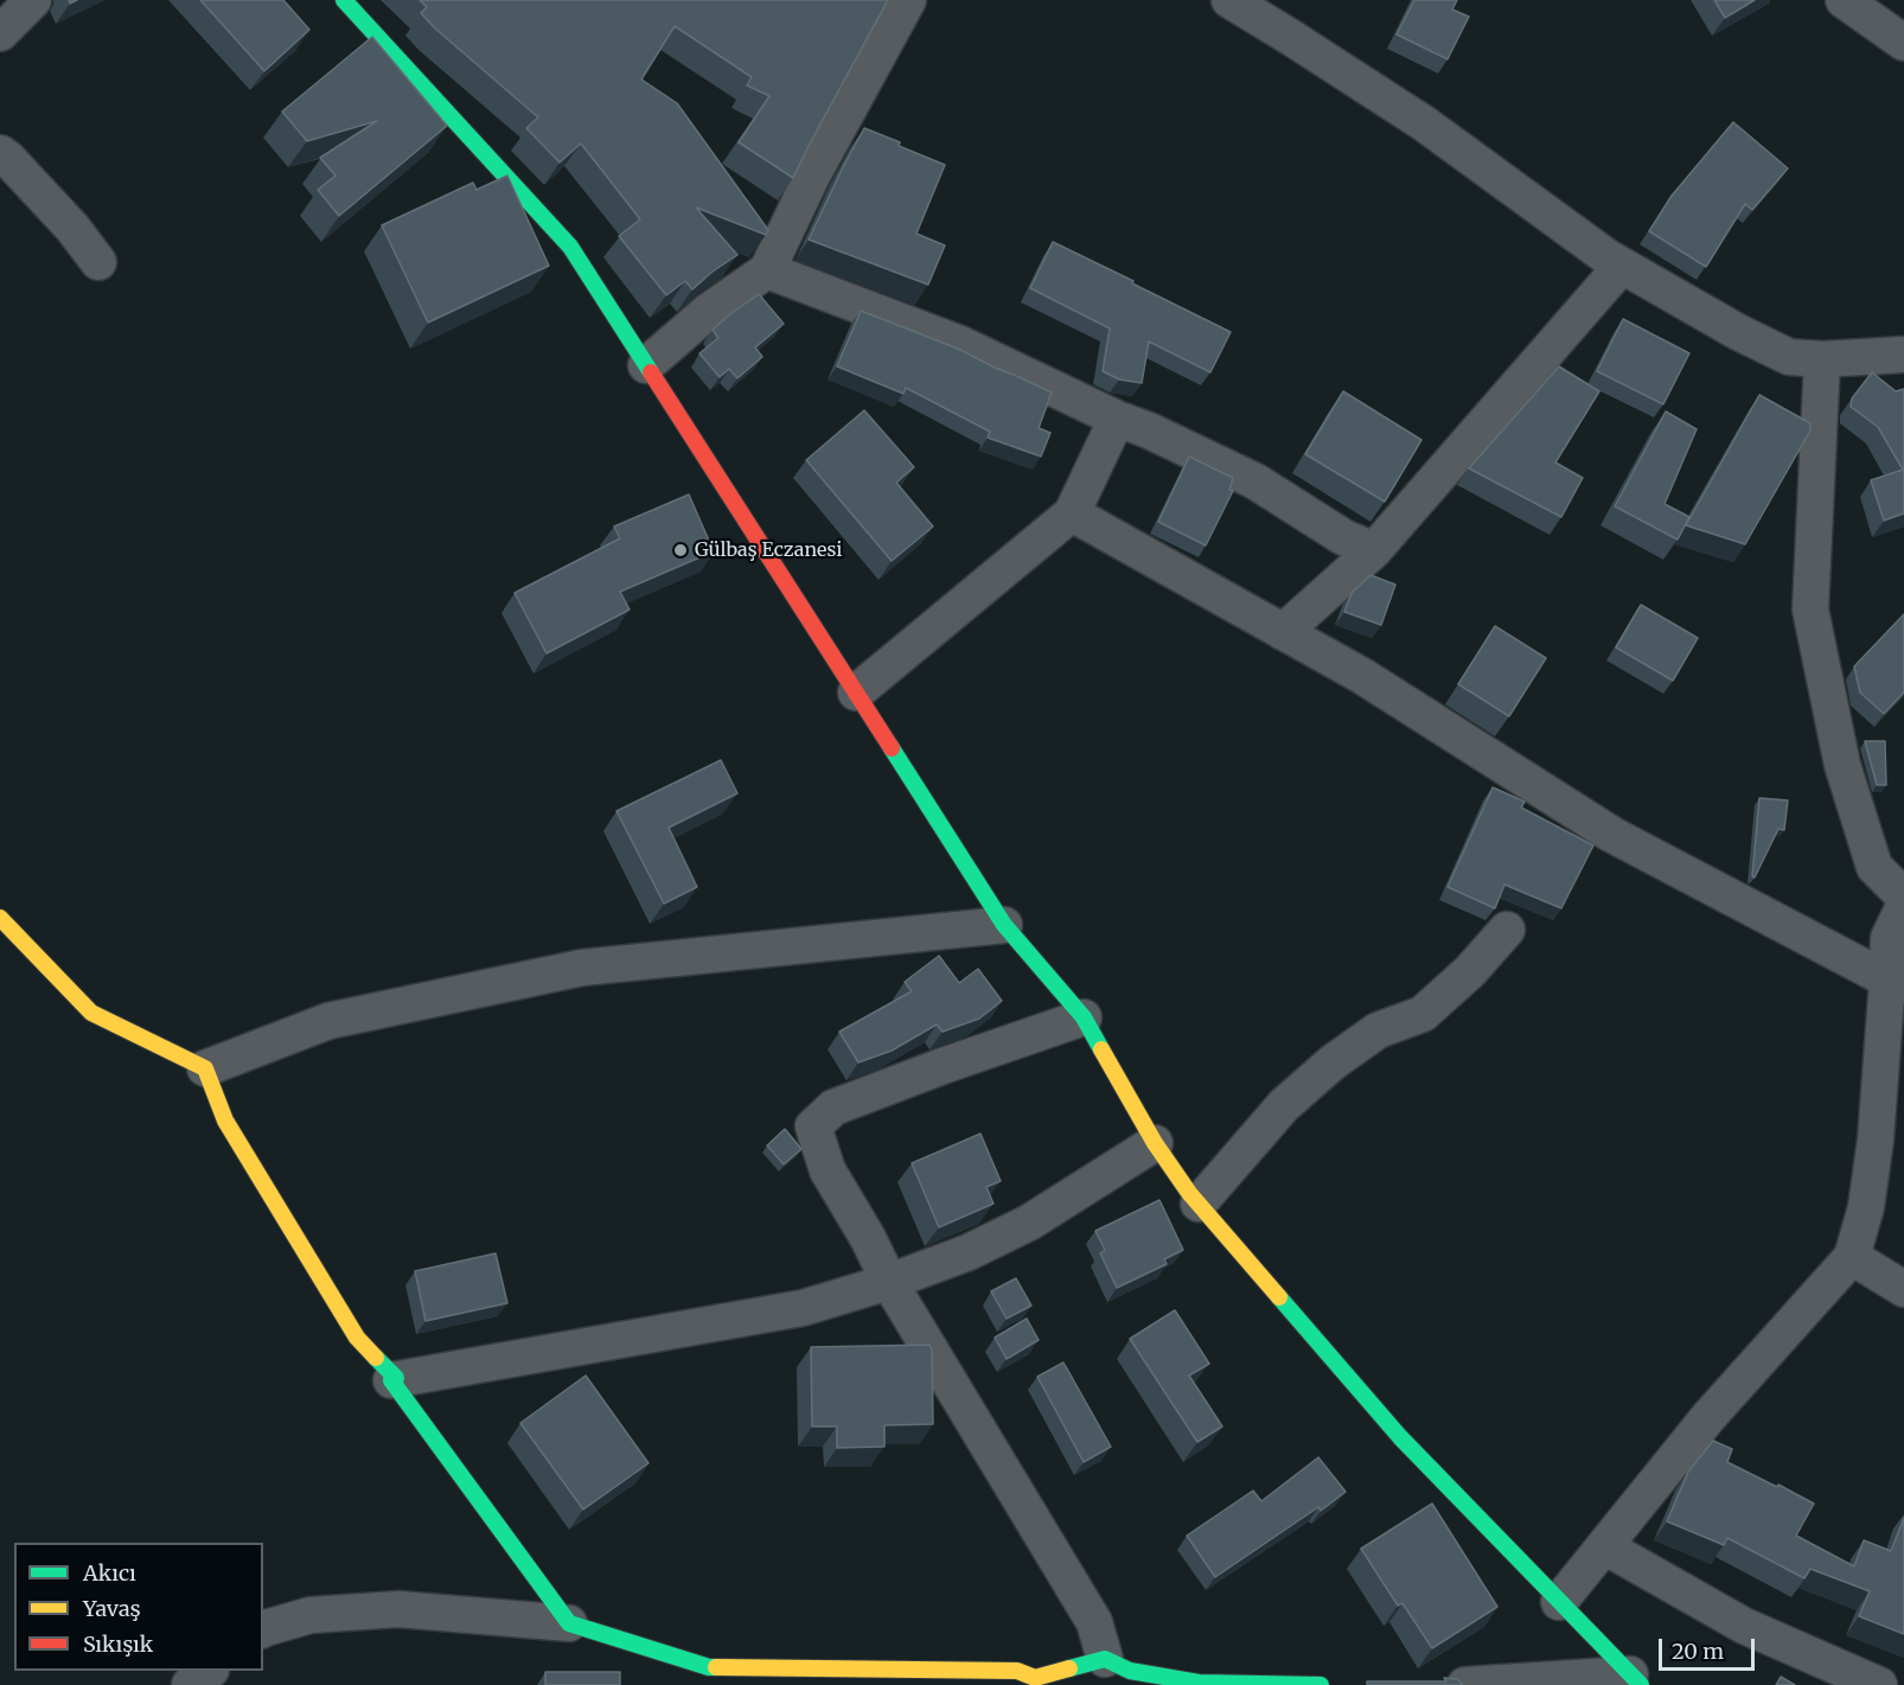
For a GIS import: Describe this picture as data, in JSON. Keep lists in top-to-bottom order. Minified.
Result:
{"places":["Gülbaş Eczanesi"],"legend":["Akıcı","Yavaş","Sıkışık"],"scale_bar":"20 m"}
